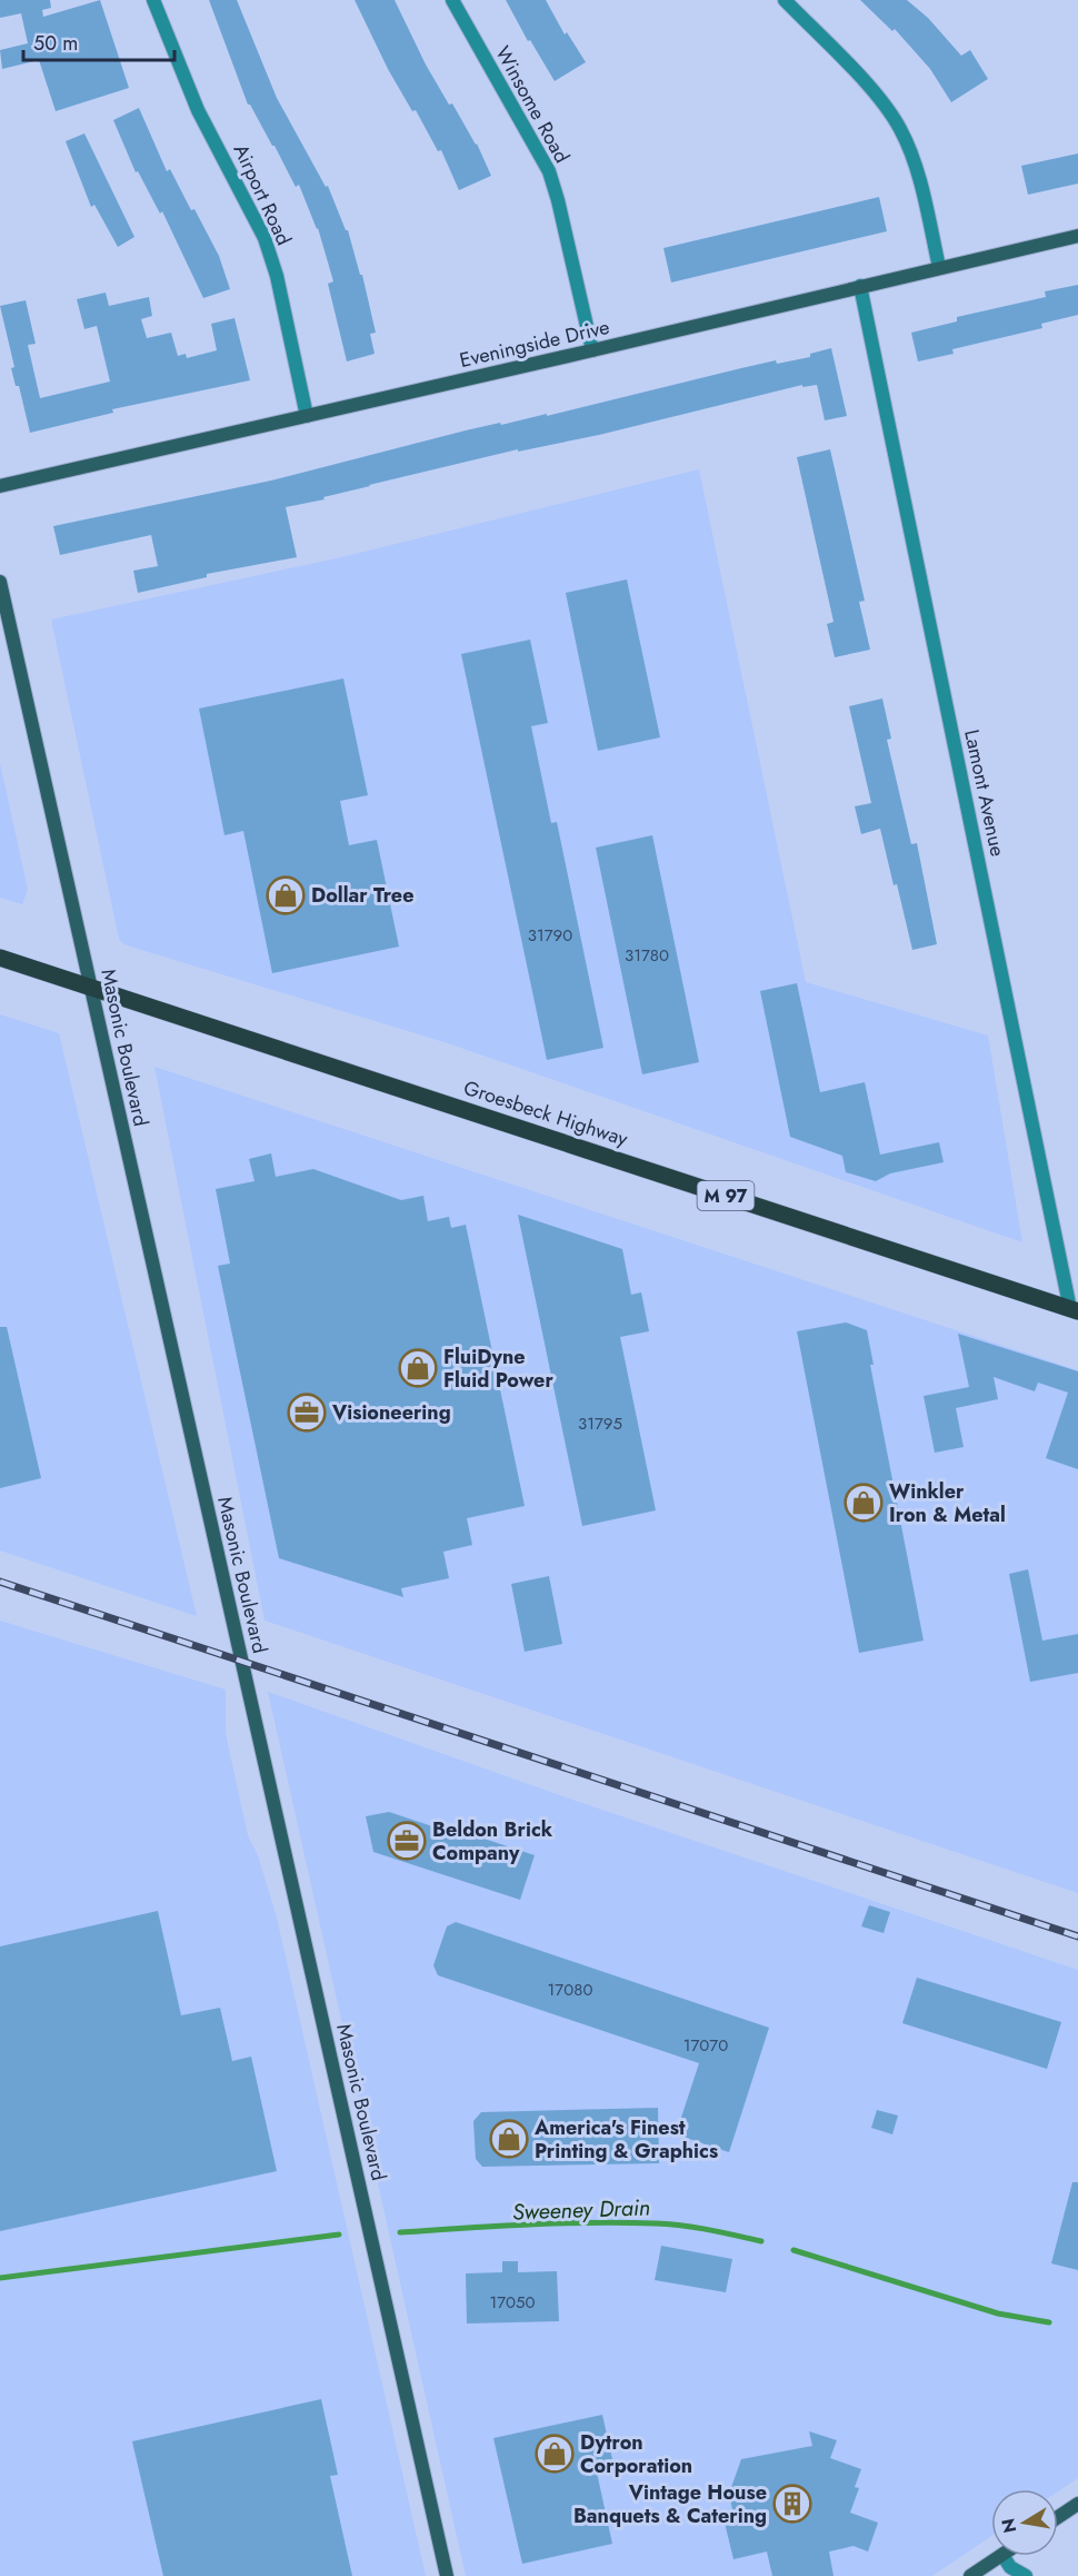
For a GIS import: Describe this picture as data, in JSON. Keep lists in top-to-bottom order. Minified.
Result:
{"streets":{"main road":["Groesbeck Highway","M 97"],"street":["Winsome Road","Airport Road","Eveningside Drive","Lamont Avenue","Masonic Boulevard"]},"crossings":[["Winsome Road","Eveningside Drive"],["Airport Road","Eveningside Drive"],["Eveningside Drive","Lamont Avenue"],["Lamont Avenue","Groesbeck Highway"],["Masonic Boulevard","Groesbeck Highway"]],"water":["Sweeney Drain"],"places":{"shop":["Dollar Tree","FluiDyne Fluid Power","Winkler Iron & Metal","America's Finest Printing & Graphics","Dytron Corporation"],"office":["Visioneering","Beldon Brick Company"],"building":["Vintage House Banquets & Catering"]},"house_numbers":["31790","31780","31795","17080","17070","17050"],"scale_bar":"50 m","north":"left"}
